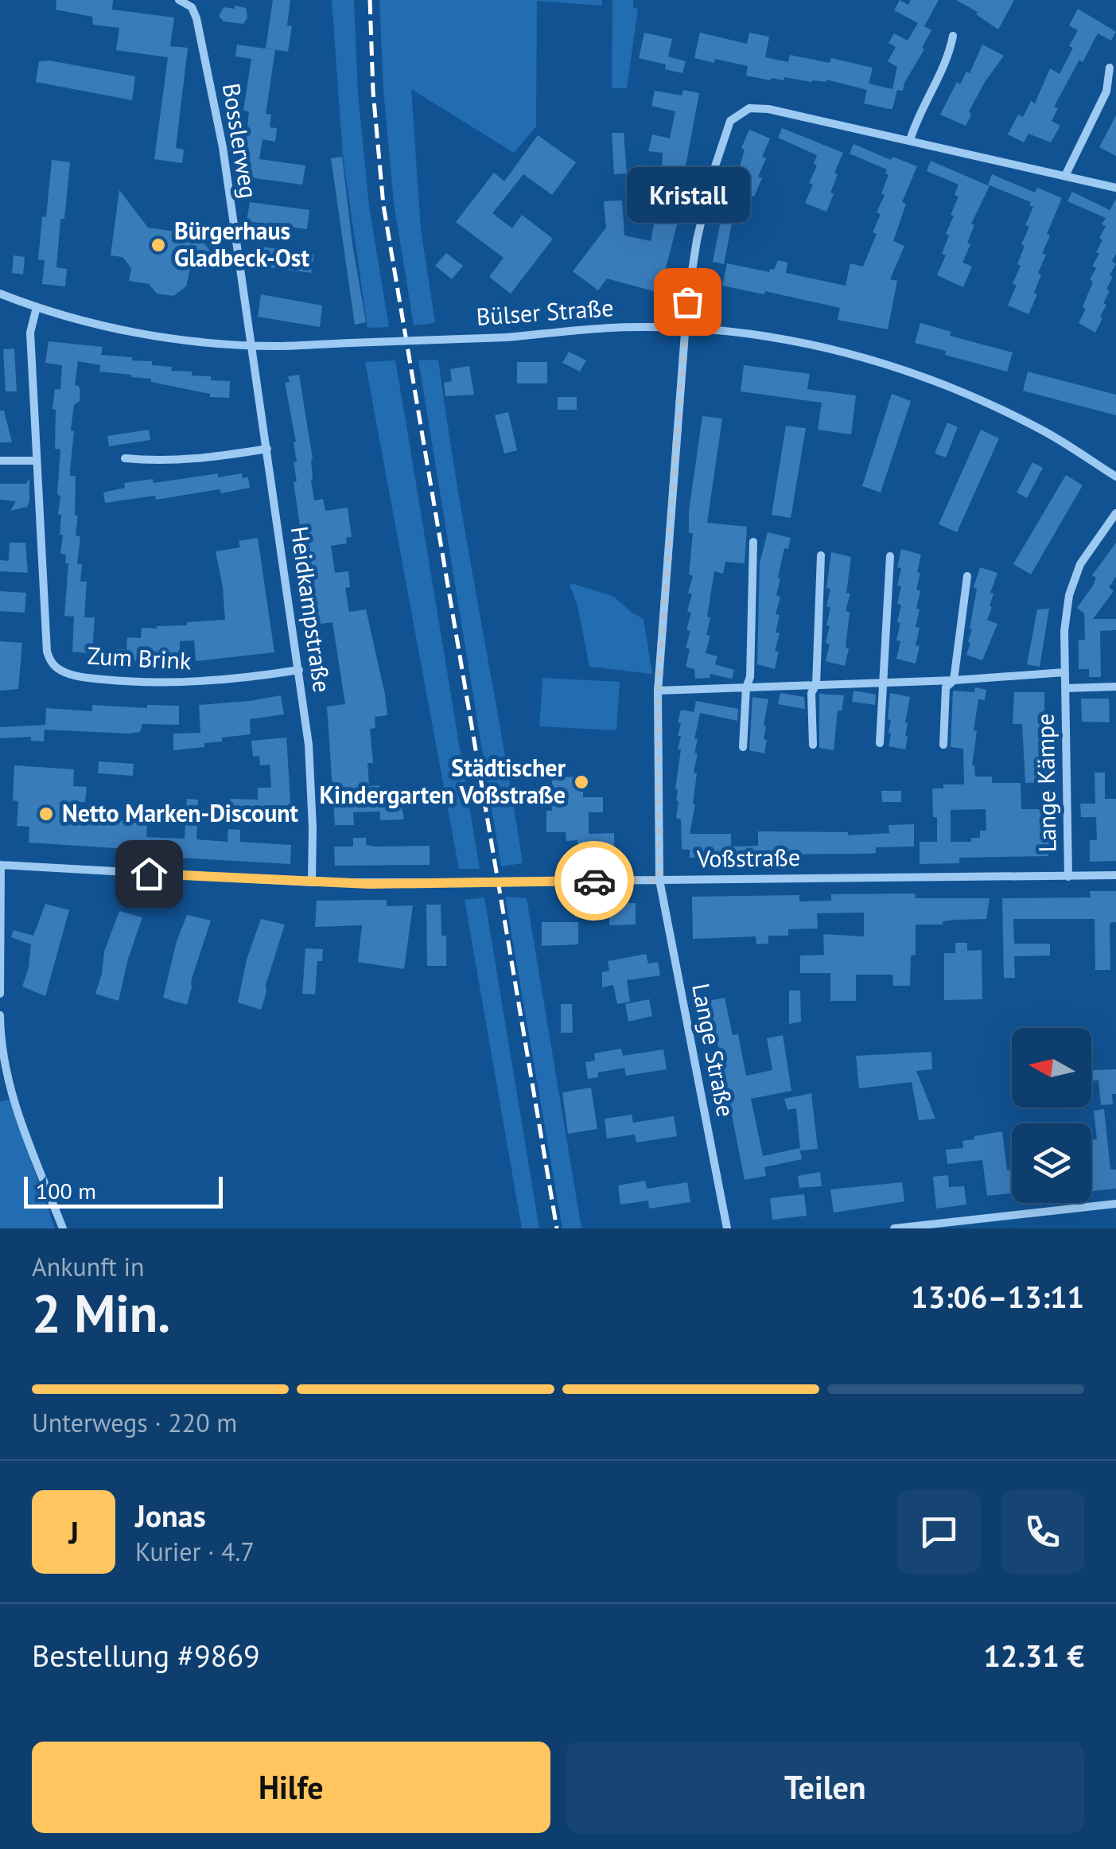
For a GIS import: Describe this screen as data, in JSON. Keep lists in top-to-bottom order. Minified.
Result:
{"streets":{"street":["Bosslerweg","Bülser Straße","Heidkampstraße","Zum Brink","Lange Kämpe","Voßstraße","Lange Straße"]},"crossings":[["Bosslerweg","Bülser Straße"],["Bosslerweg","Heidkampstraße"],["Bülser Straße","Heidkampstraße"],["Bülser Straße","Zum Brink"],["Bülser Straße","Lange Straße"],["Heidkampstraße","Zum Brink"],["Heidkampstraße","Voßstraße"],["Lange Kämpe","Voßstraße"],["Voßstraße","Lange Straße"]],"places":["Bürgerhaus Gladbeck-Ost","Kristall","Städtischer Kindergarten Voßstraße","Netto Marken-Discount"],"scale_bar":"100 m","north":"left","page":{"bubble":"Kristall","scale":"100 m","heading":["2 Min.","Ankunft in","13:06–13:11"],"panel":["Jonas","Kurier · 4.7","Bestellung #9869","12.31 €"],"bar":"Unterwegs · 220 m","round":"J","buttons":["Hilfe","Teilen"]}}
